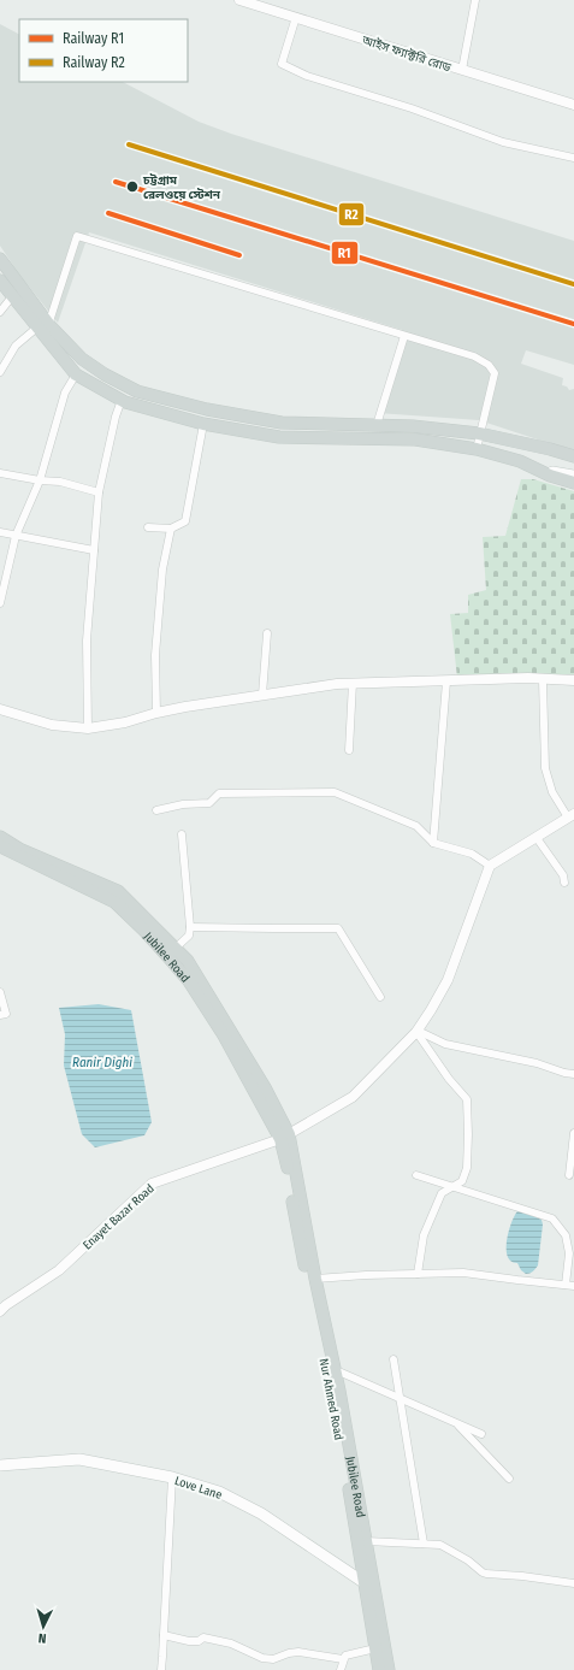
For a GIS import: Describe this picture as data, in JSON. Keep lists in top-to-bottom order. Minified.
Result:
{"streets":{"main road":["Jubilee Road","Nur Ahmed Road","Love Lane"],"street":["আইস ফ্যাক্টরি রোড","Enayet Bazar Road"]},"crossings":[["Jubilee Road","Enayet Bazar Road"],["Jubilee Road","Nur Ahmed Road"],["Jubilee Road","Love Lane"],["Enayet Bazar Road","Nur Ahmed Road"],["Nur Ahmed Road","Love Lane"]],"water":["Ranir Dighi"],"places":["চট্টগ্রাম রেলওয়ে স্টেশন"],"lines":["rail line R2","rail line R1"],"legend":["Railway R1","Railway R2"],"north":"bottom"}
